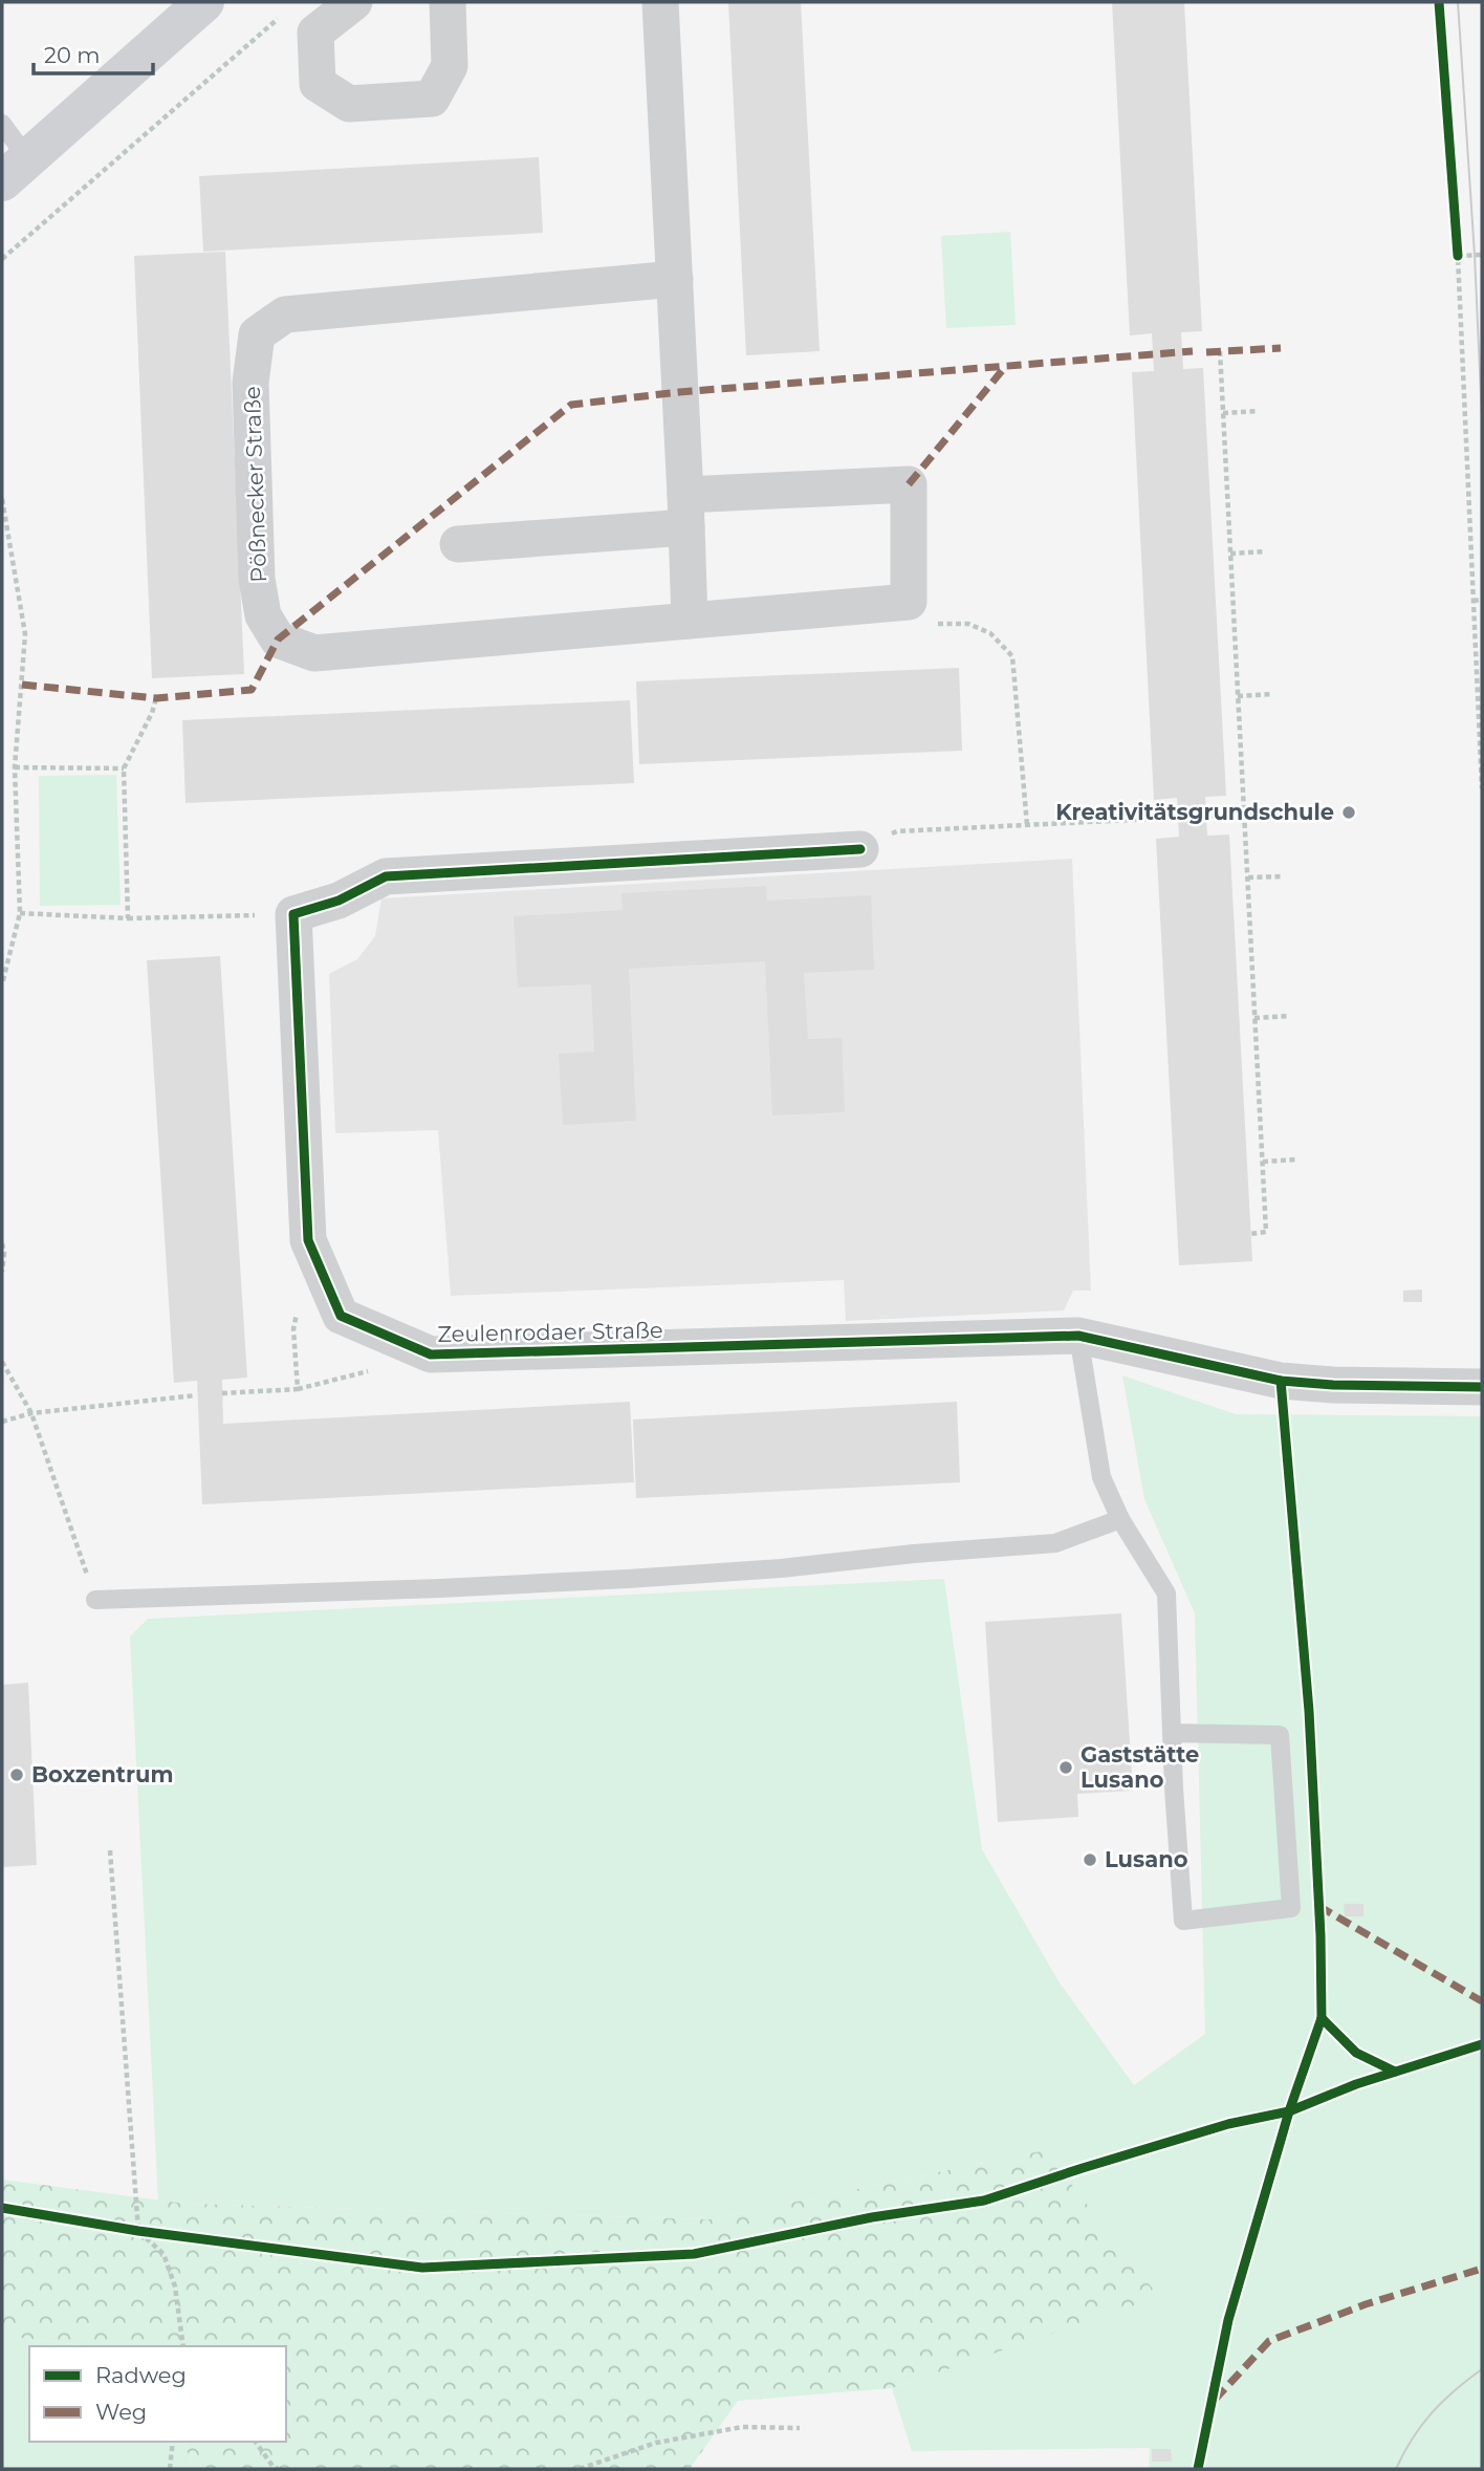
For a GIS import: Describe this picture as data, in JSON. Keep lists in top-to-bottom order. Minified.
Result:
{"streets":{"street":["Pößnecker Straße","Zeulenrodaer Straße"]},"places":["Kreativitätsgrundschule","Gaststätte Lusano","Boxzentrum","Lusano"],"legend":["Radweg","Weg"],"scale_bar":"20 m"}
